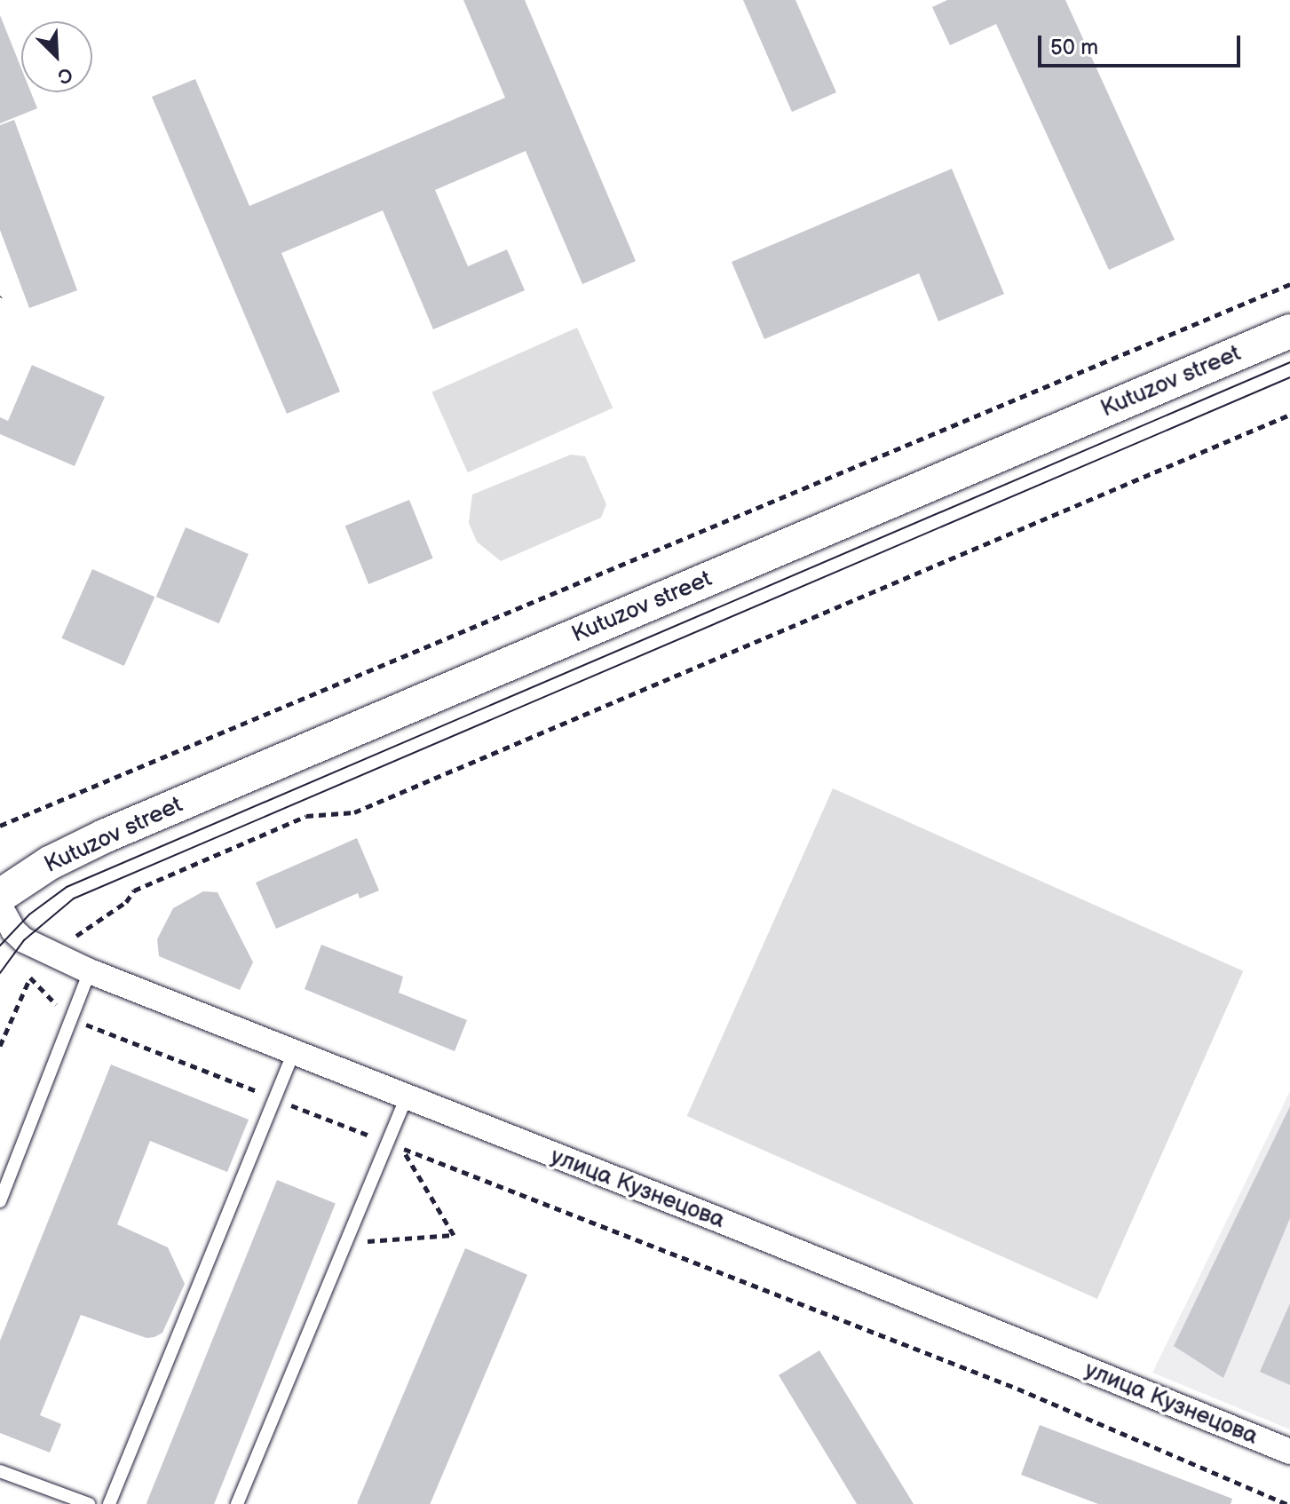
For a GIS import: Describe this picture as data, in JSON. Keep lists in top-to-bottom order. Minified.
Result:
{"streets":{"main road":["Kutuzov street"],"street":["улица Кузнецова"]},"scale_bar":"50 m","north":"bottom right"}
